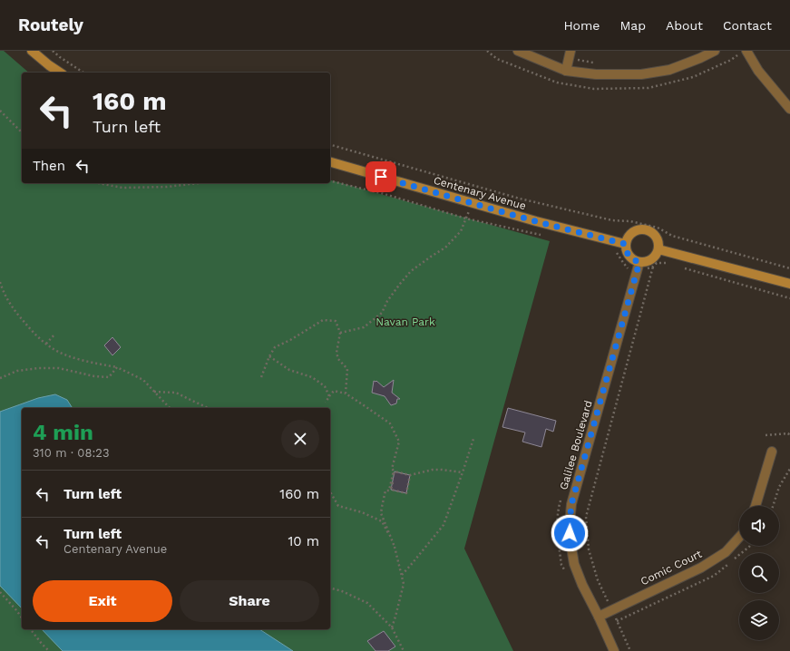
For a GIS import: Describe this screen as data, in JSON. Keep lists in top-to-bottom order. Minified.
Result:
{"streets":{"street":["Centenary Avenue","Galilee Boulevard","Comic Court"]},"crossings":[["Centenary Avenue","Galilee Boulevard"],["Galilee Boulevard","Comic Court"]],"parks":["Navan Park"],"page":{"header":"Routely","nav":["Home","Map","About","Contact"],"turn":["160 m","Turn left"],"then":"Then","heading":["4 min","310 m · 08:23"],"list":[{"name":"Turn left","value":"160 m"},{"name":"Turn left","note":"Centenary Avenue","value":"10 m"}],"buttons":["Exit","Share"]}}
